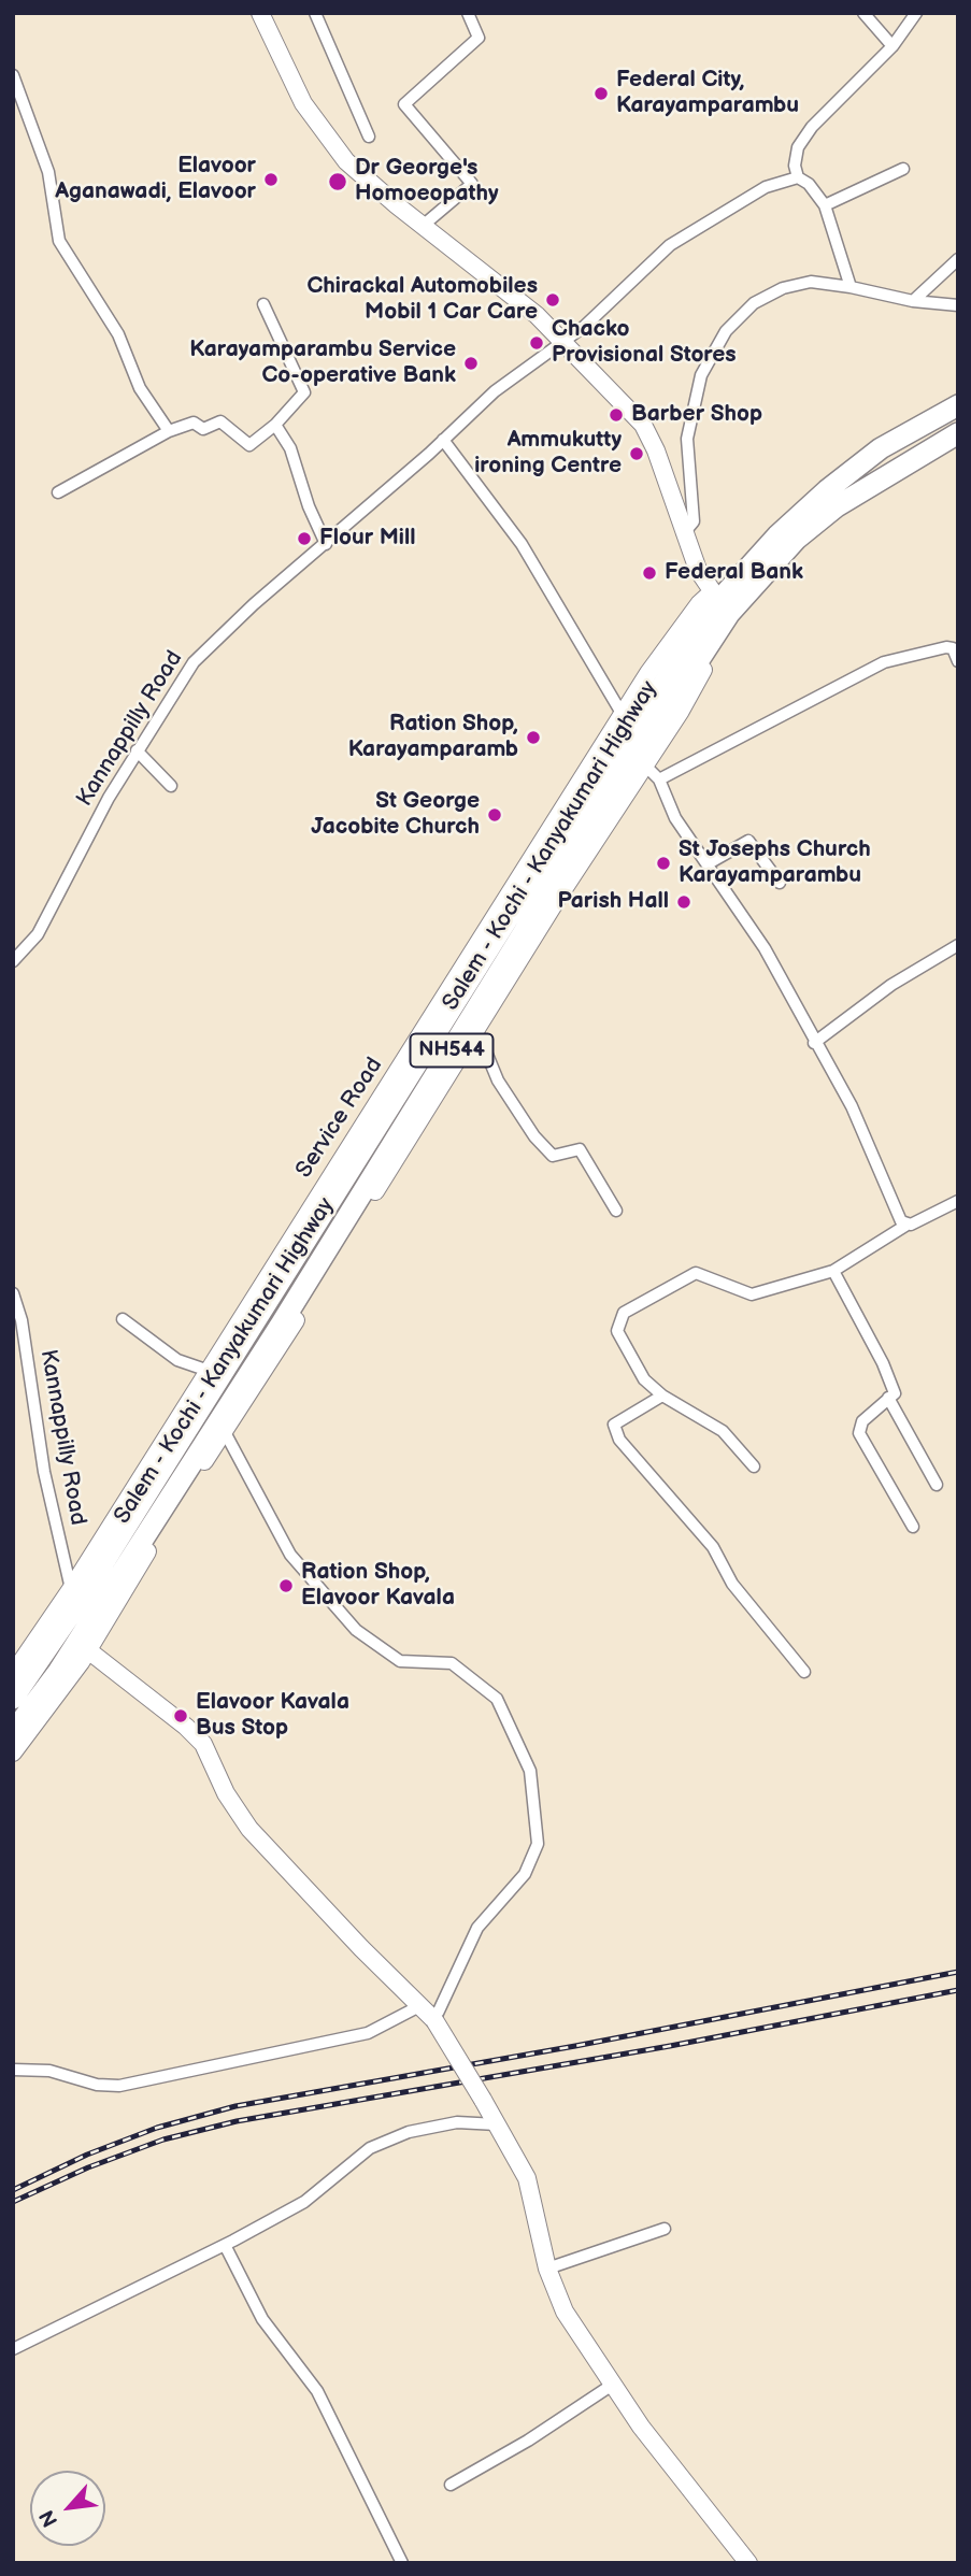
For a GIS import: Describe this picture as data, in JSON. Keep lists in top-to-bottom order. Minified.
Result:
{"streets":{"highway":["Salem - Kochi - Kanyakumari Highway","NH544"],"street":["Kannappilly Road","Service Road"]},"crossings":[["Kannappilly Road","Salem - Kochi - Kanyakumari Highway"],["Kannappilly Road","Service Road"],["Salem - Kochi - Kanyakumari Highway","Service Road"]],"places":["Federal City, Karayamparambu","Elavoor Aganawadi, Elavoor","Dr George's Homoeopathy","Chirackal Automobiles Mobil 1 Car Care","Chacko Provisional Stores","Karayamparambu Service Co-operative Bank","Barber Shop","Ammukutty ironing Centre","Flour Mill","Federal Bank","Ration Shop, Karayamparamb","St George Jacobite Church","St Josephs Church Karayamparambu","Parish Hall","Ration Shop, Elavoor Kavala","Elavoor Kavala Bus Stop"],"north":"bottom left"}
